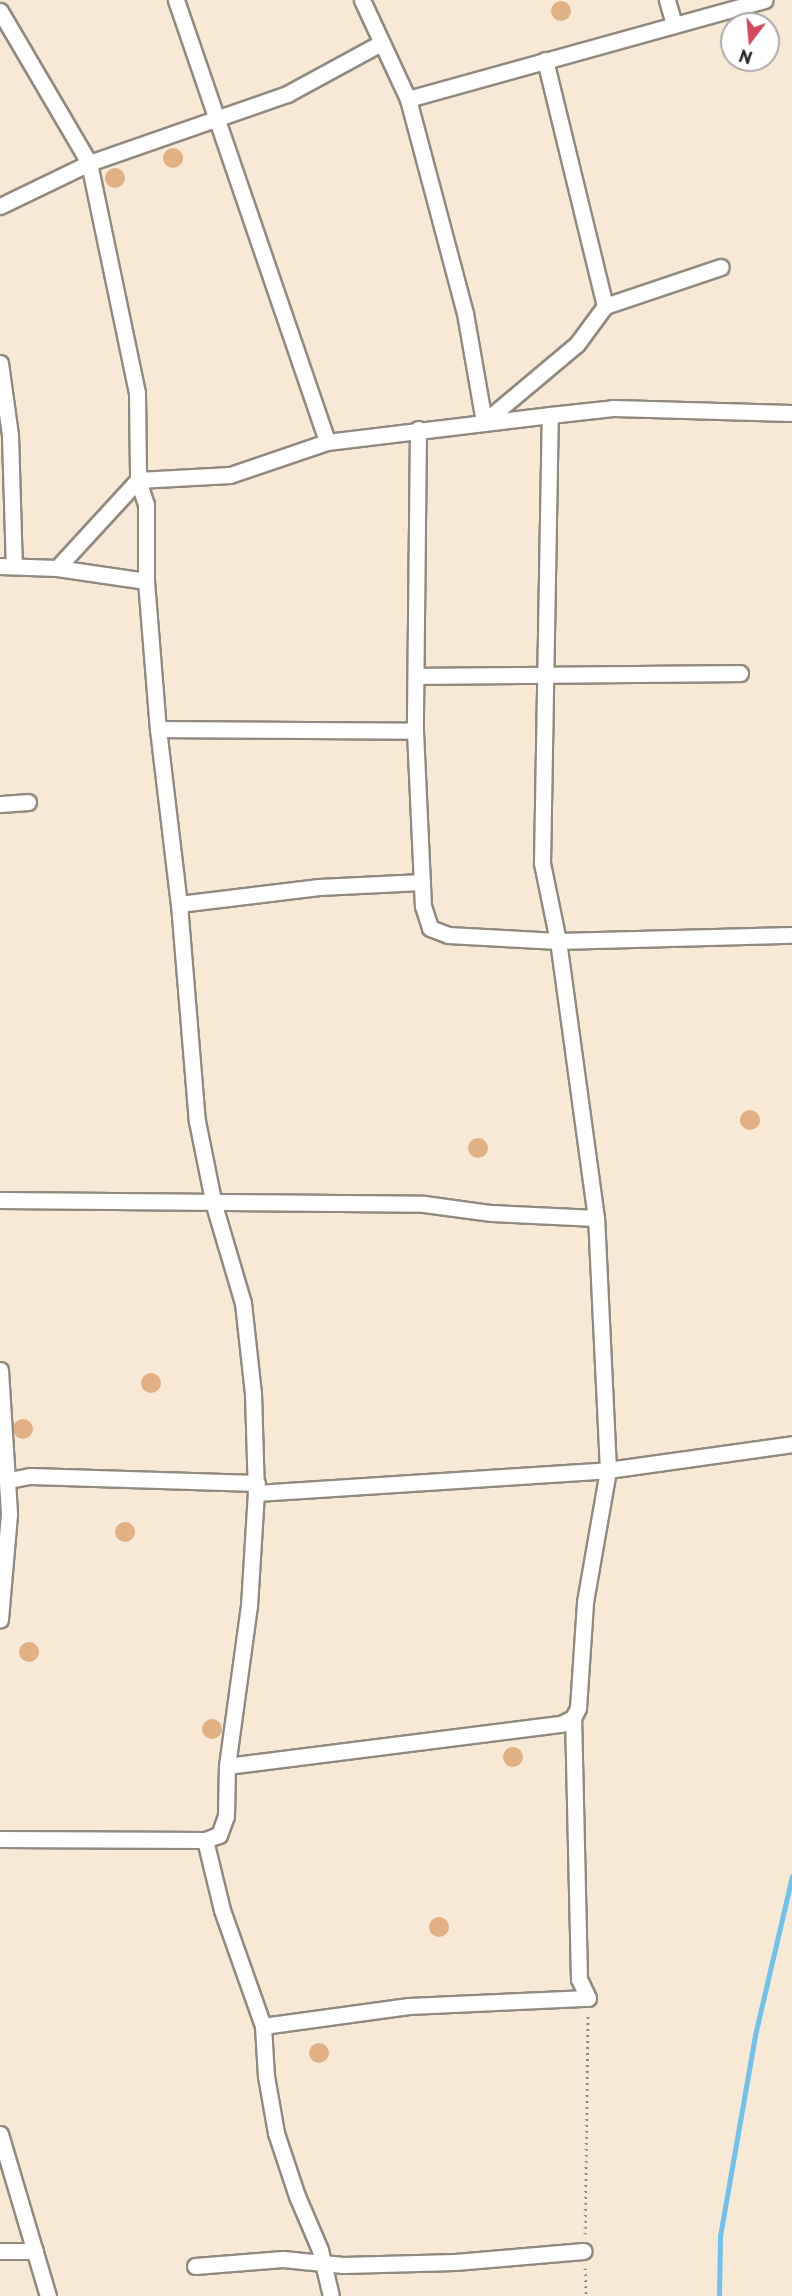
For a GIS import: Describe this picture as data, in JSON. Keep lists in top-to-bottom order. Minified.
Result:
{"north":"bottom"}
